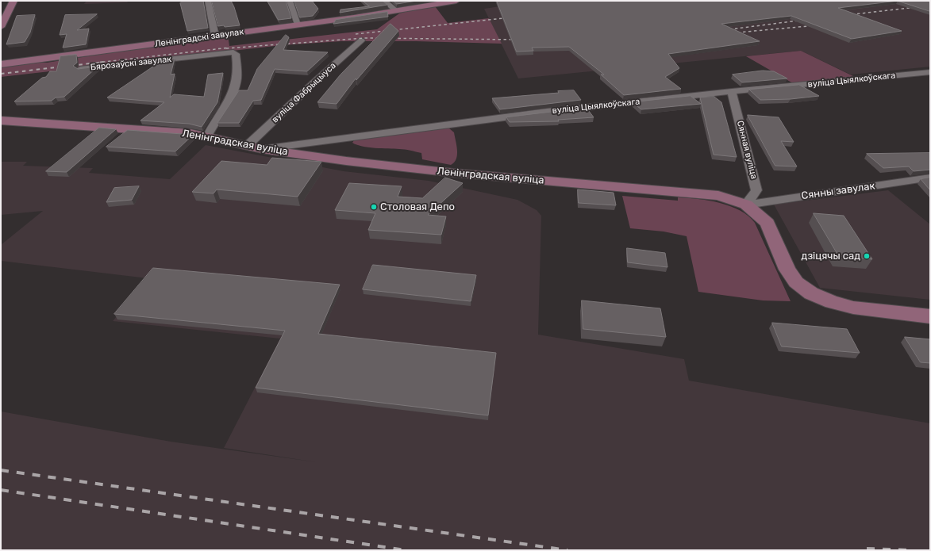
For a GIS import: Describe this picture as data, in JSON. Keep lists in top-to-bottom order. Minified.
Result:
{"streets":{"street":["Ленінградскі завулак","Бярозаўскі завулак","вуліца Цыялкоўскага","вуліца Фабрыцыуса","Ленінградская вуліца","Сянная вуліца","Сянны завулак"]},"crossings":[["Бярозаўскі завулак","Ленінградская вуліца"],["вуліца Цыялкоўскага","Ленінградская вуліца"],["вуліца Цыялкоўскага","Сянная вуліца"],["вуліца Фабрыцыуса","Ленінградская вуліца"],["Ленінградская вуліца","Сянная вуліца"],["Ленінградская вуліца","Сянны завулак"],["Сянная вуліца","Сянны завулак"]],"places":["Столовая Депо","дзіцячы сад"]}
